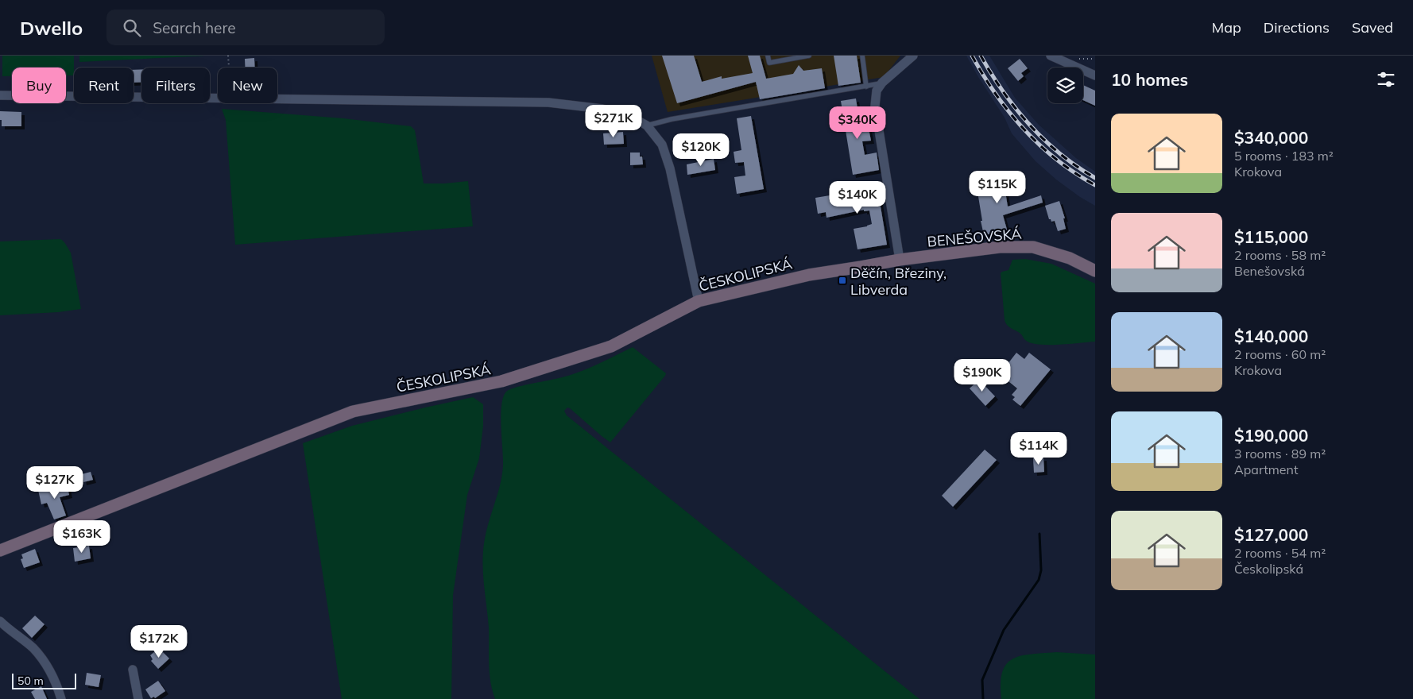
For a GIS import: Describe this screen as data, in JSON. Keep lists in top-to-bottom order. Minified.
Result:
{"streets":{"main road":["BENEŠOVSKÁ","ČESKOLIPSKÁ"]},"crossings":[["BENEŠOVSKÁ","ČESKOLIPSKÁ"]],"places":{"transit":["Děčín, Březiny, Libverda"]},"scale_bar":"50 m","page":{"header":"Dwello","search":"Search here","nav":["Map","Directions","Saved"],"heading":"10 homes","chip":["Buy","Rent","Filters","New"],"list":[{"name":"$340,000","note":"5 rooms · 183 m² · Krokova"},{"name":"$115,000","note":"2 rooms · 58 m² · Benešovská"},{"name":"$140,000","note":"2 rooms · 60 m² · Krokova"},{"name":"$190,000","note":"3 rooms · 89 m² · Apartment"},{"name":"$127,000","note":"2 rooms · 54 m² · Českolipská"}],"price":["$271K","$340K","$120K","$115K","$140K","$190K","$114K","$127K","$163K","$172K"],"scale":"50 m"}}
